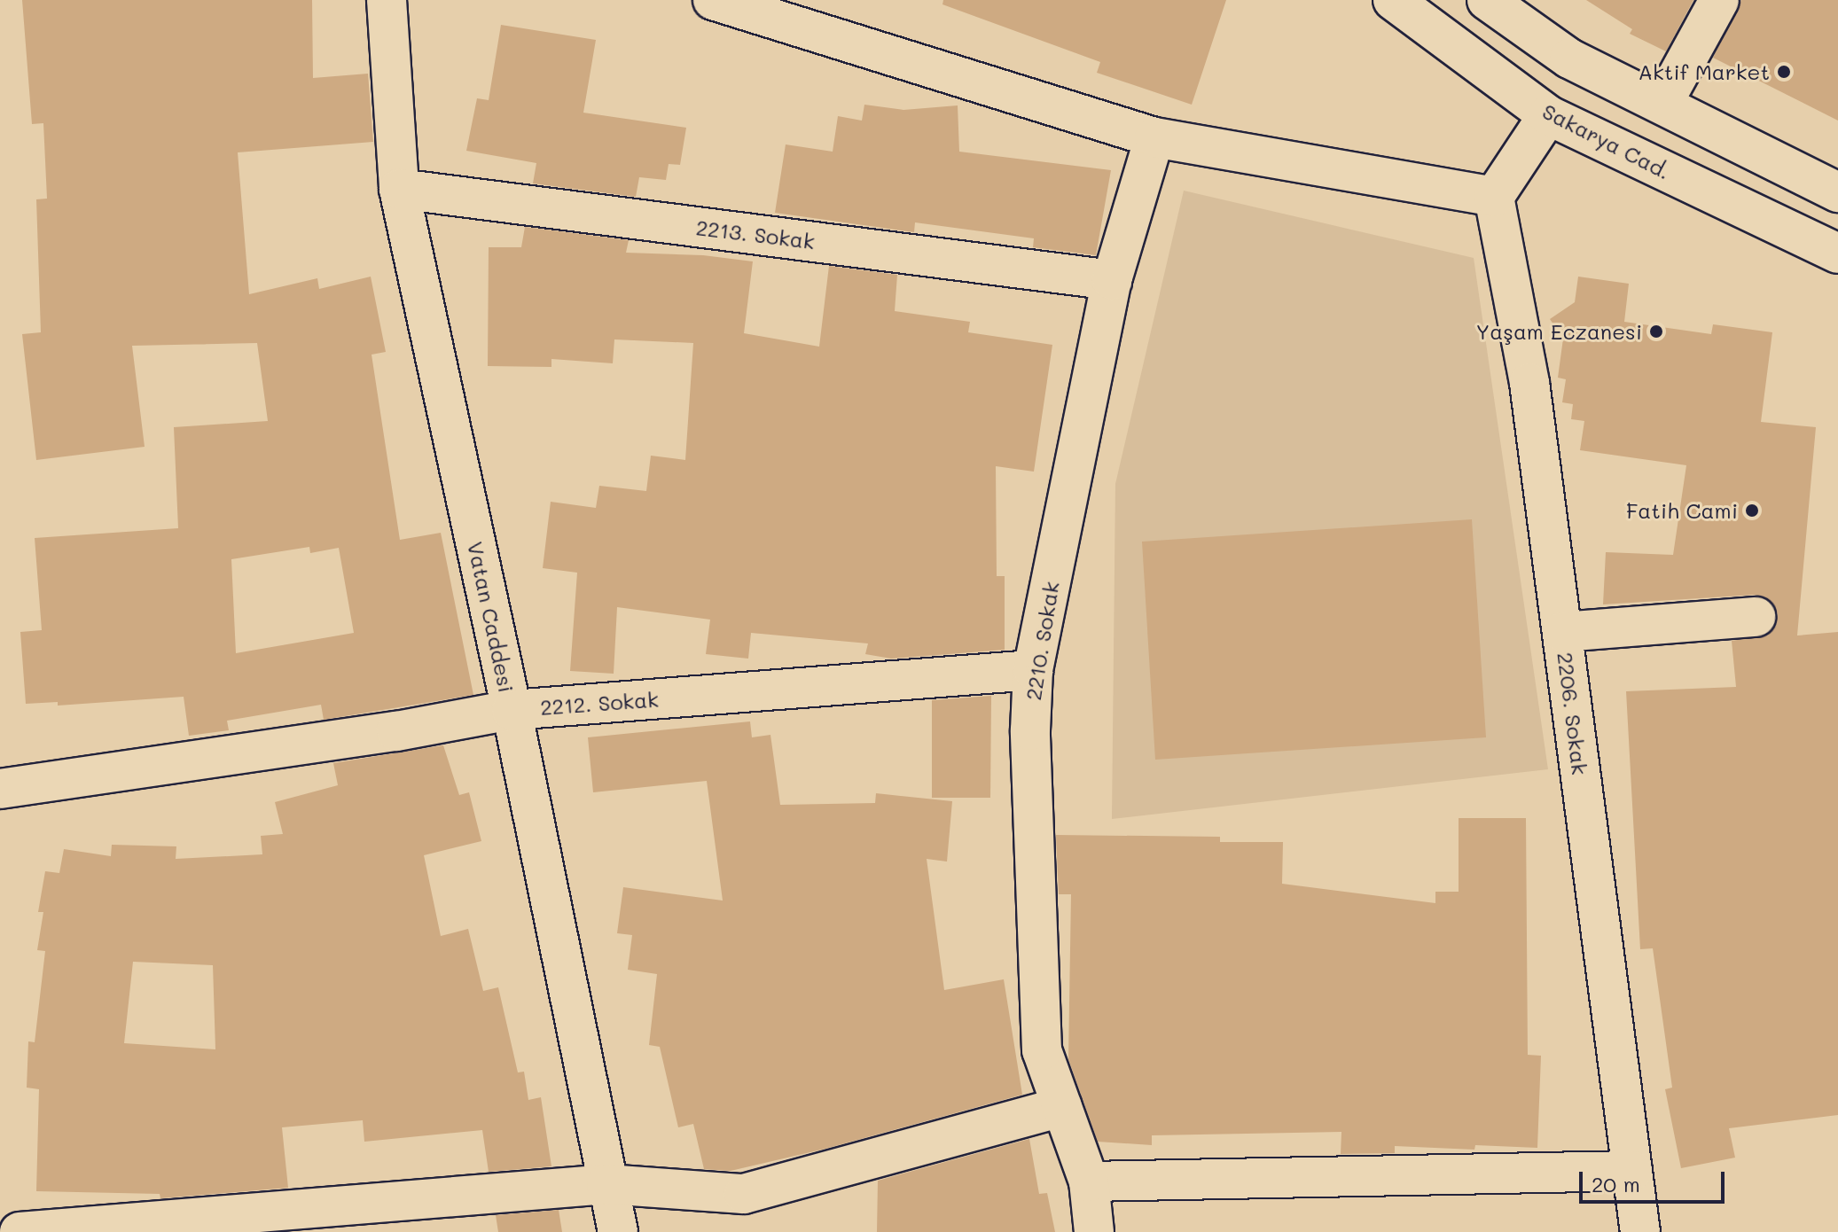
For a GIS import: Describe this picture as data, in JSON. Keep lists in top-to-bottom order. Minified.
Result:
{"streets":{"street":["Sakarya Cad.","2213. Sokak","Vatan Caddesi","2210. Sokak","2212. Sokak","2206. Sokak"]},"crossings":[["2213. Sokak","Vatan Caddesi"],["2213. Sokak","2210. Sokak"],["Vatan Caddesi","2212. Sokak"],["2210. Sokak","2212. Sokak"]],"places":["Aktif Market","Yaşam Eczanesi","Fatih Cami"],"scale_bar":"20 m"}
